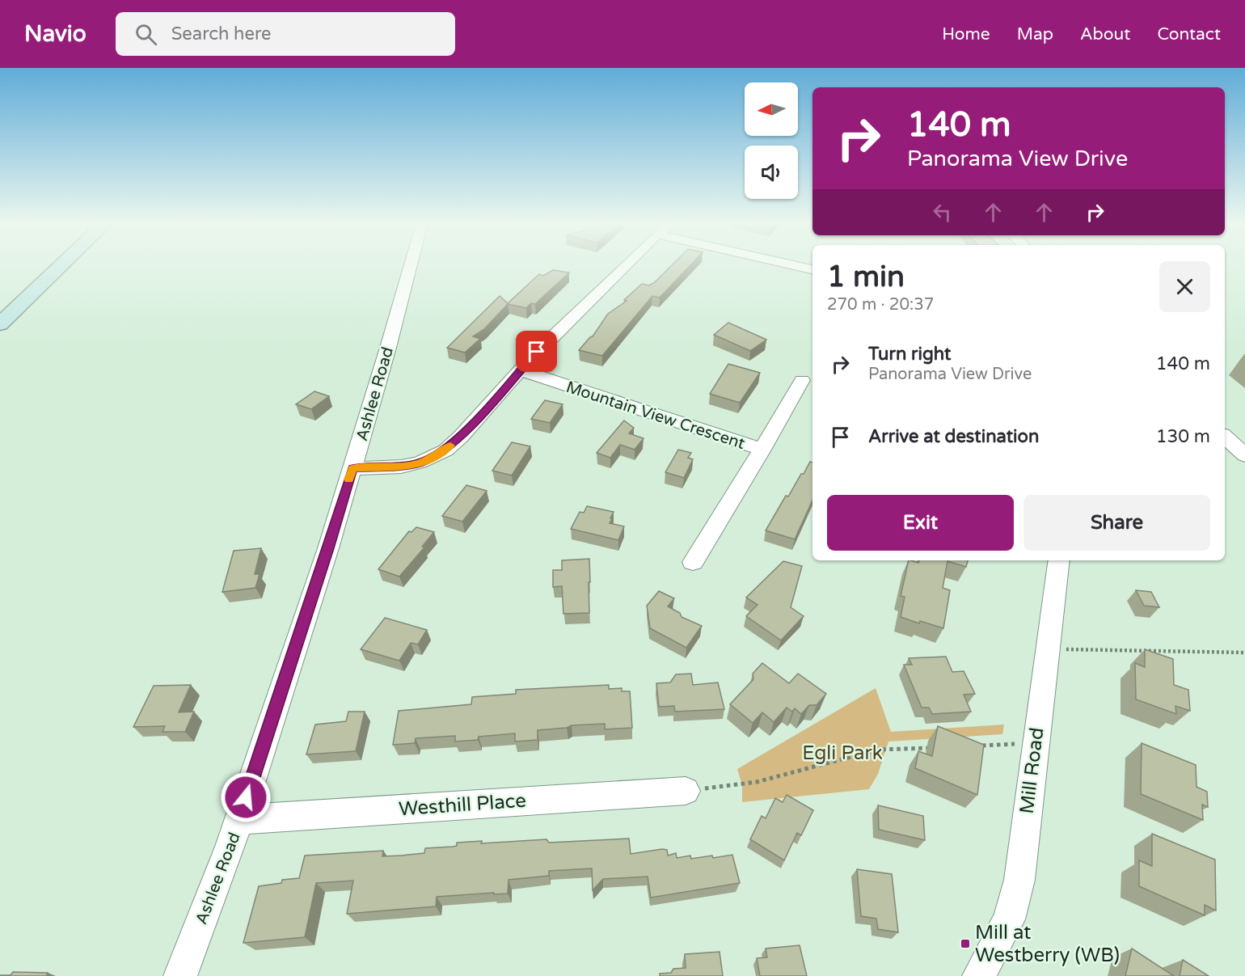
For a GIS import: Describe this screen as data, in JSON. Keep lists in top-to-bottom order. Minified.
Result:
{"streets":{"street":["Ashlee Road","Mountain View Crescent","Mill Road","Westhill Place"]},"crossings":[["Ashlee Road","Westhill Place"]],"parks":["Egli Park"],"places":{"transit":["Mill at Westberry (WB)"]},"north":"left","page":{"header":"Navio","search":"Search here","nav":["Home","Map","About","Contact"],"turn":["140 m","Panorama View Drive"],"heading":["1 min","270 m · 20:37"],"list":[{"name":"Turn right","note":"Panorama View Drive","value":"140 m"},{"name":"Arrive at destination","value":"130 m"}],"buttons":["Exit","Share"]}}
